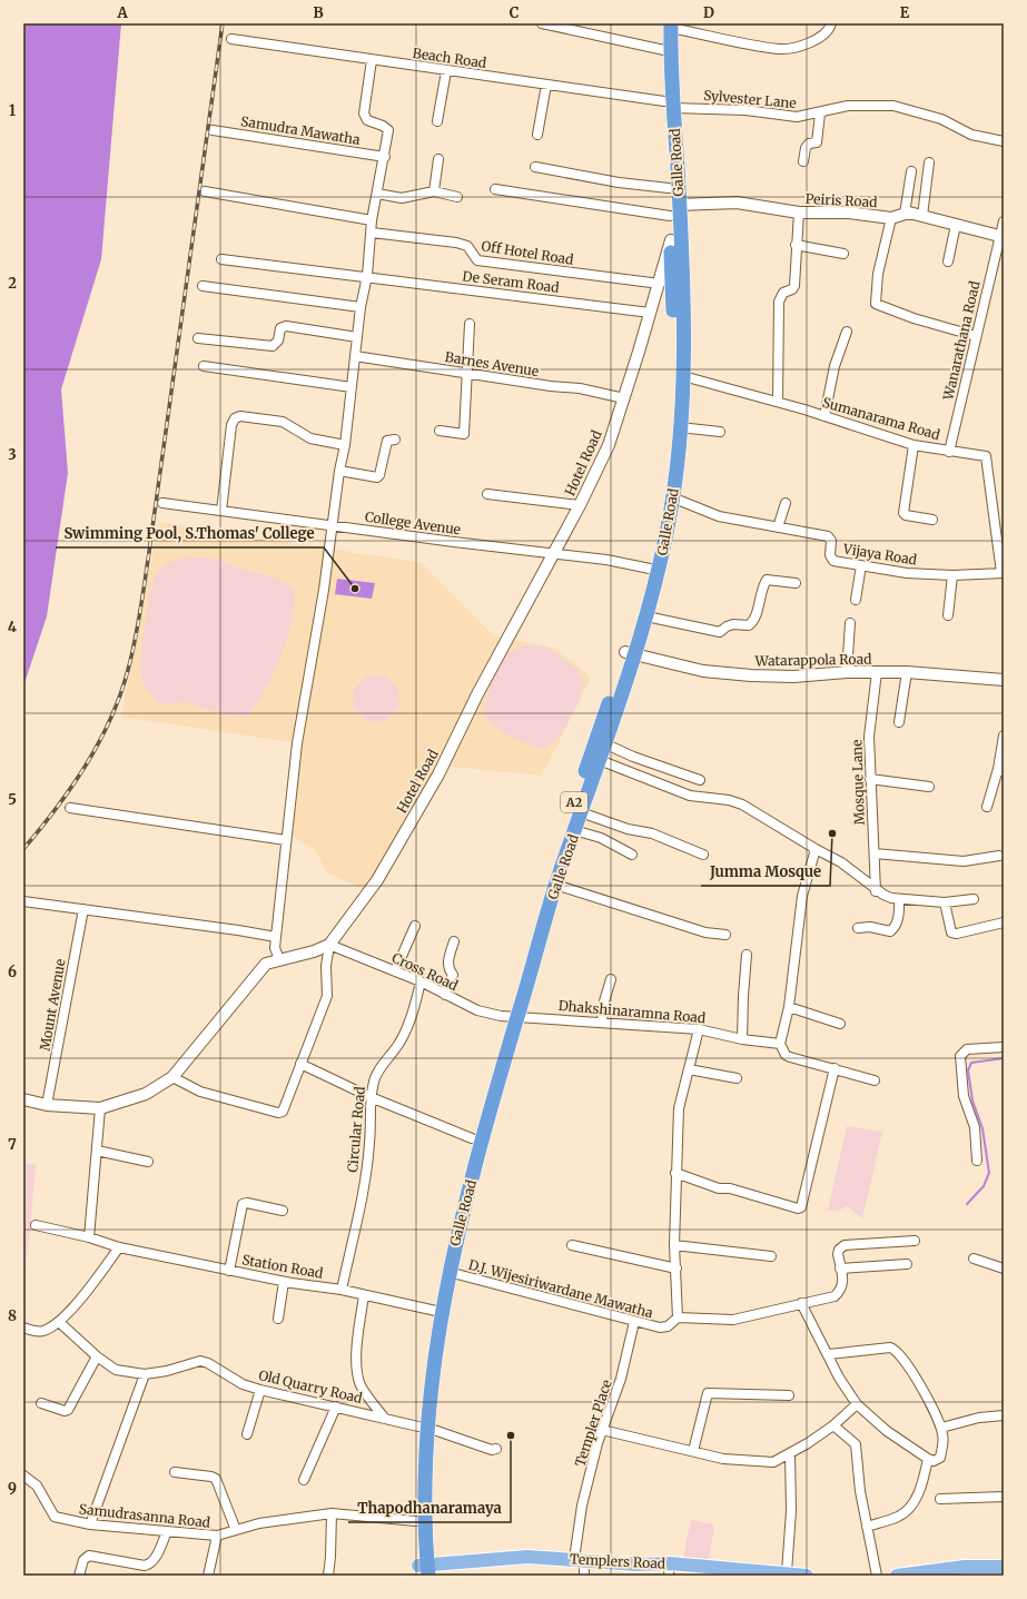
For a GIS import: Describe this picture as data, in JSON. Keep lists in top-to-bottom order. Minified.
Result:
{"streets":{"highway":["Galle Road","A2"],"main road":["Templers Road"],"street":["Beach Road","Sylvester Lane","Samudra Mawatha","Peiris Road","Off Hotel Road","De Seram Road","Wanarathana Road","Barnes Avenue","Sumanarama Road","Hotel Road","College Avenue","Vijaya Road","Watarappola Road","Mosque Lane","Cross Road","Mount Avenue","Dhakshinaramna Road","Circular Road","Station Road","D.J. Wijesiriwardane Mawatha","Old Quarry Road","Templer Place","Samudrasanna Road"]},"crossings":[["Beach Road","Sylvester Lane"],["Beach Road","Galle Road"],["Sylvester Lane","Galle Road"],["Galle Road","Peiris Road"],["Galle Road","Off Hotel Road"],["Galle Road","Sumanarama Road"],["Galle Road","Hotel Road"],["Galle Road","College Avenue"],["Galle Road","Vijaya Road"],["Galle Road","Watarappola Road"],["Galle Road","Cross Road"],["Galle Road","Dhakshinaramna Road"],["Galle Road","Station Road"],["Galle Road","D.J. Wijesiriwardane Mawatha"],["Galle Road","Old Quarry Road"],["Galle Road","Samudrasanna Road"],["Galle Road","Templers Road"],["Peiris Road","Wanarathana Road"],["Off Hotel Road","Hotel Road"],["De Seram Road","Hotel Road"],["Wanarathana Road","Sumanarama Road"],["Barnes Avenue","Hotel Road"],["Sumanarama Road","Vijaya Road"],["Hotel Road","College Avenue"],["Hotel Road","Cross Road"],["Watarappola Road","Mosque Lane"],["Cross Road","Dhakshinaramna Road"],["Cross Road","Circular Road"],["Circular Road","Station Road"],["D.J. Wijesiriwardane Mawatha","Templer Place"],["Templer Place","Templers Road"]],"places":["Swimming Pool, S.Thomas' College","Jumma Mosque","Thapodhanaramaya"],"grid":{"columns":["A","B","C","D","E"],"rows":["1","2","3","4","5","6","7","8","9"]}}
